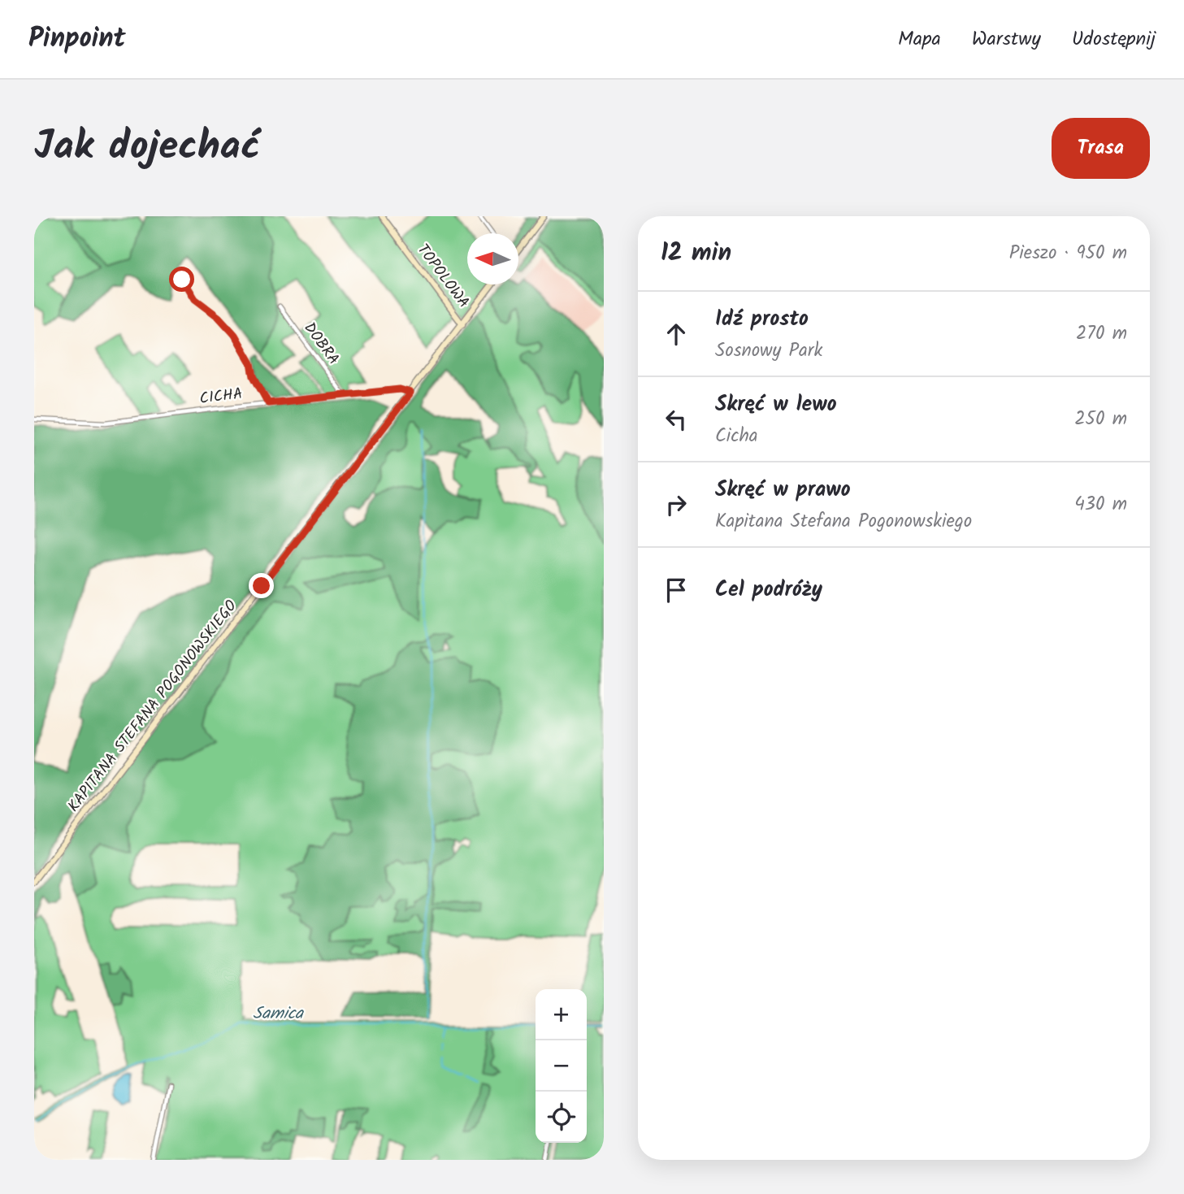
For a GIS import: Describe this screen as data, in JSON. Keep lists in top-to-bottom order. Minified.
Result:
{"streets":{"main road":["TOPOLOWA","KAPITANA STEFANA POGONOWSKIEGO"],"street":["DOBRA","CICHA"]},"crossings":[["TOPOLOWA","KAPITANA STEFANA POGONOWSKIEGO"],["DOBRA","CICHA"],["CICHA","KAPITANA STEFANA POGONOWSKIEGO"]],"water":["Samica"],"north":"left","page":{"header":"Pinpoint","nav":["Mapa","Warstwy","Udostępnij"],"title":"Jak dojechać","buttons":"Trasa","heading":["12 min","Pieszo · 950 m"],"list":[["Idź prosto","Sosnowy Park","270 m"],["Skręć w lewo","Cicha","250 m"],["Skręć w prawo","Kapitana Stefana Pogonowskiego","430 m"],"Cel podróży"],"map_buttons":["+","−"]}}
